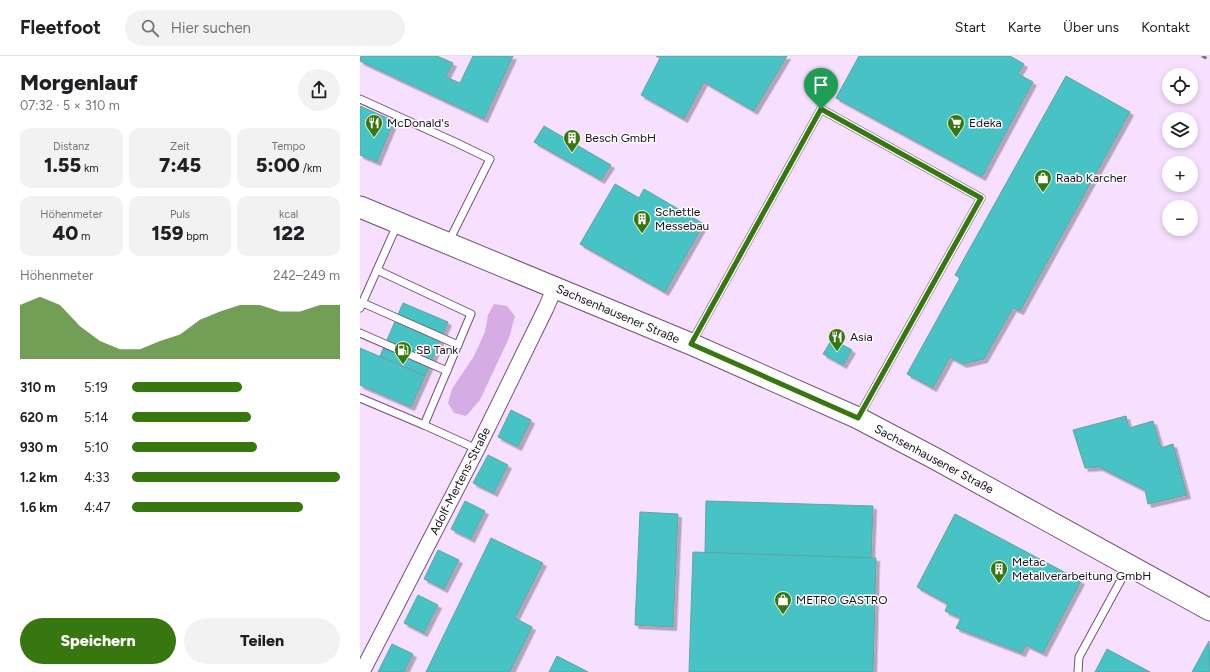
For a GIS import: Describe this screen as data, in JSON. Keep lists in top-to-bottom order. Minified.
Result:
{"streets":{"main road":["Sachsenhausener Straße"],"street":["Adolf-Mertens-Straße"]},"crossings":[["Sachsenhausener Straße","Adolf-Mertens-Straße"]],"places":{"restaurant":["McDonald's","Asia"],"supermarket":["Edeka"],"building":["Besch GmbH","Schettle Messebau","Metac Metallverarbeitung GmbH"],"shop":["Raab Karcher","METRO GASTRO"],"fuel station":["SB Tank"]},"page":{"header":"Fleetfoot","search":"Hier suchen","nav":["Start","Karte","Über uns","Kontakt"],"heading":["Morgenlauf","07:32 · 5 × 310 m"],"map_buttons":["+","−"],"stats":[["Distanz","1.55 km"],["Zeit","7:45"],["Tempo","5:00 /km"],["Höhenmeter","40 m"],["Puls","159 bpm"],["kcal","122"]],"chart":["Höhenmeter","242–249 m"],"list":[{"name":"310 m","note":"5:19"},{"name":"620 m","note":"5:14"},{"name":"930 m","note":"5:10"},{"name":"1.2 km","note":"4:33"},{"name":"1.6 km","note":"4:47"}],"buttons":["Speichern","Teilen"]}}
